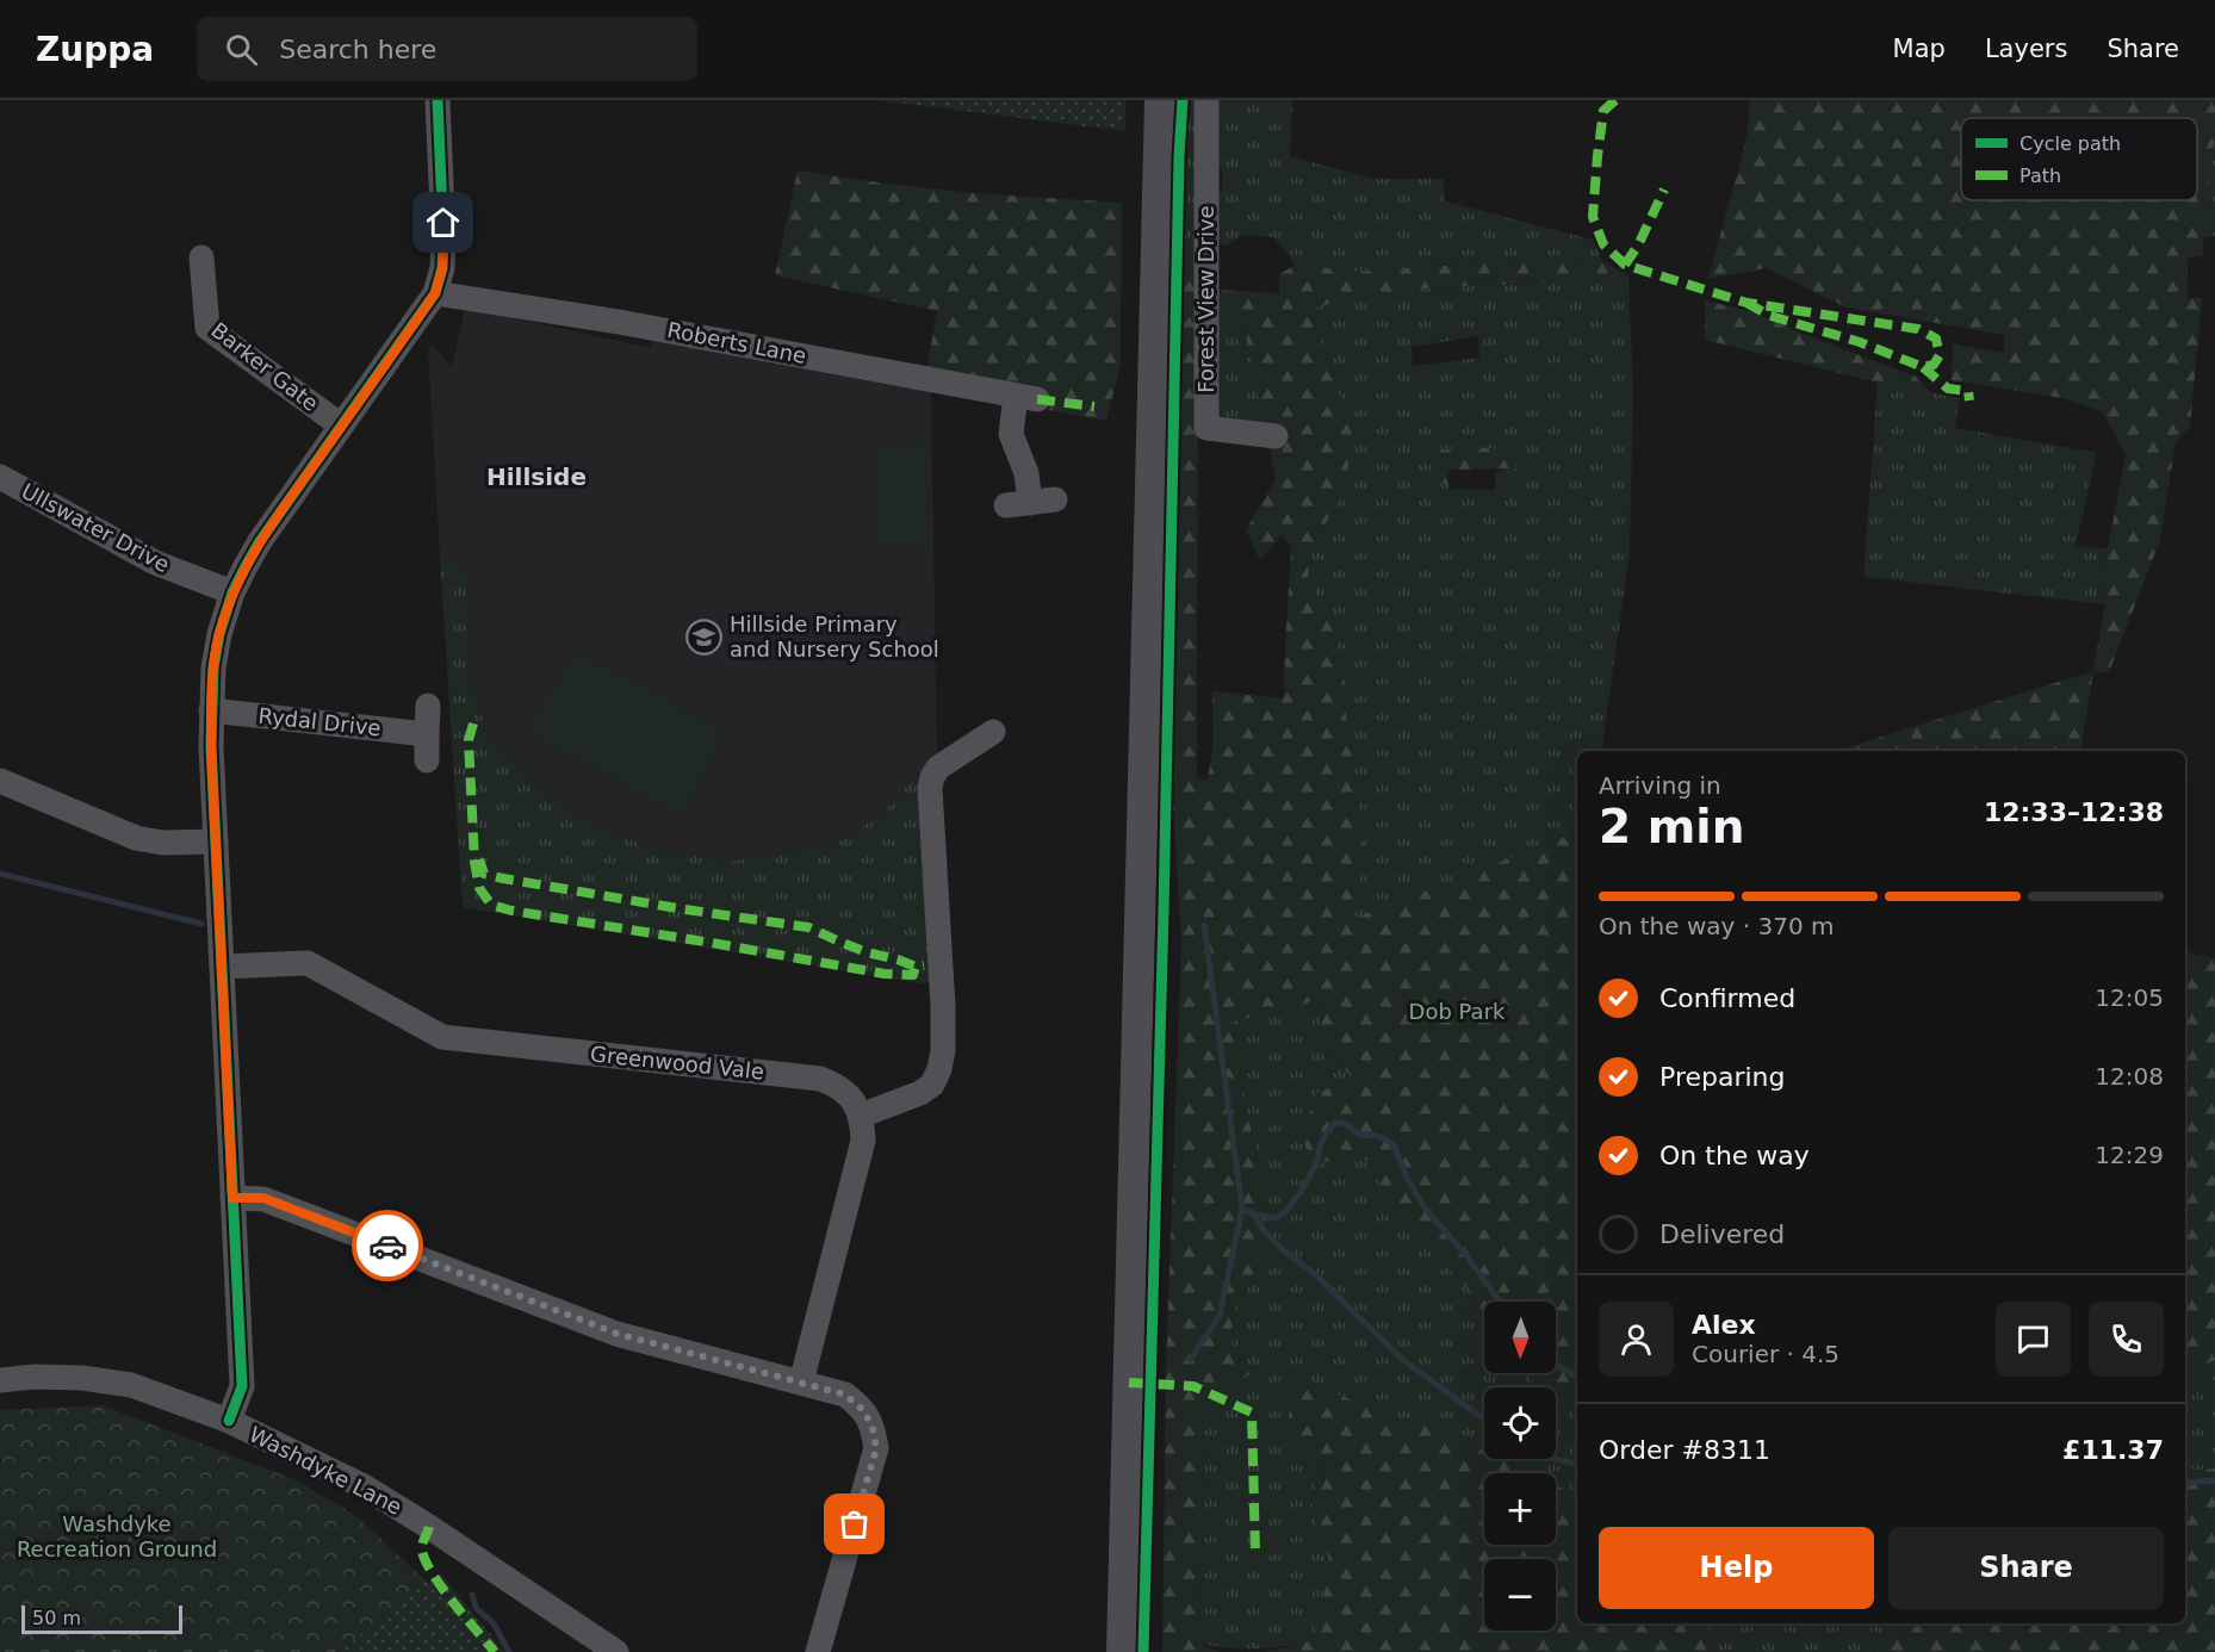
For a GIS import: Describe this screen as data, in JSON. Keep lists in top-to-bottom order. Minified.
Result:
{"streets":{"street":["Forest View Drive","Roberts Lane","Barker Gate","Ullswater Drive","Rydal Drive","Greenwood Vale","Washdyke Lane"]},"districts":["Hillside"],"parks":["Dob Park","Washdyke Recreation Ground"],"places":{"school or university":["Hillside Primary and Nursery School"]},"legend":["Cycle path","Path"],"scale_bar":"50 m","north":"bottom","page":{"header":"Zuppa","search":"Search here","nav":["Map","Layers","Share"],"heading":["2 min","Arriving in","12:33–12:38"],"panel":["Alex","Courier · 4.5","Order #8311","£11.37"],"bar":"On the way · 370 m","list":[["Confirmed","12:05"],["Preparing","12:08"],["On the way","12:29"],"Delivered"],"map_buttons":["+","−"],"buttons":["Help","Share"],"scale":"50 m"}}
